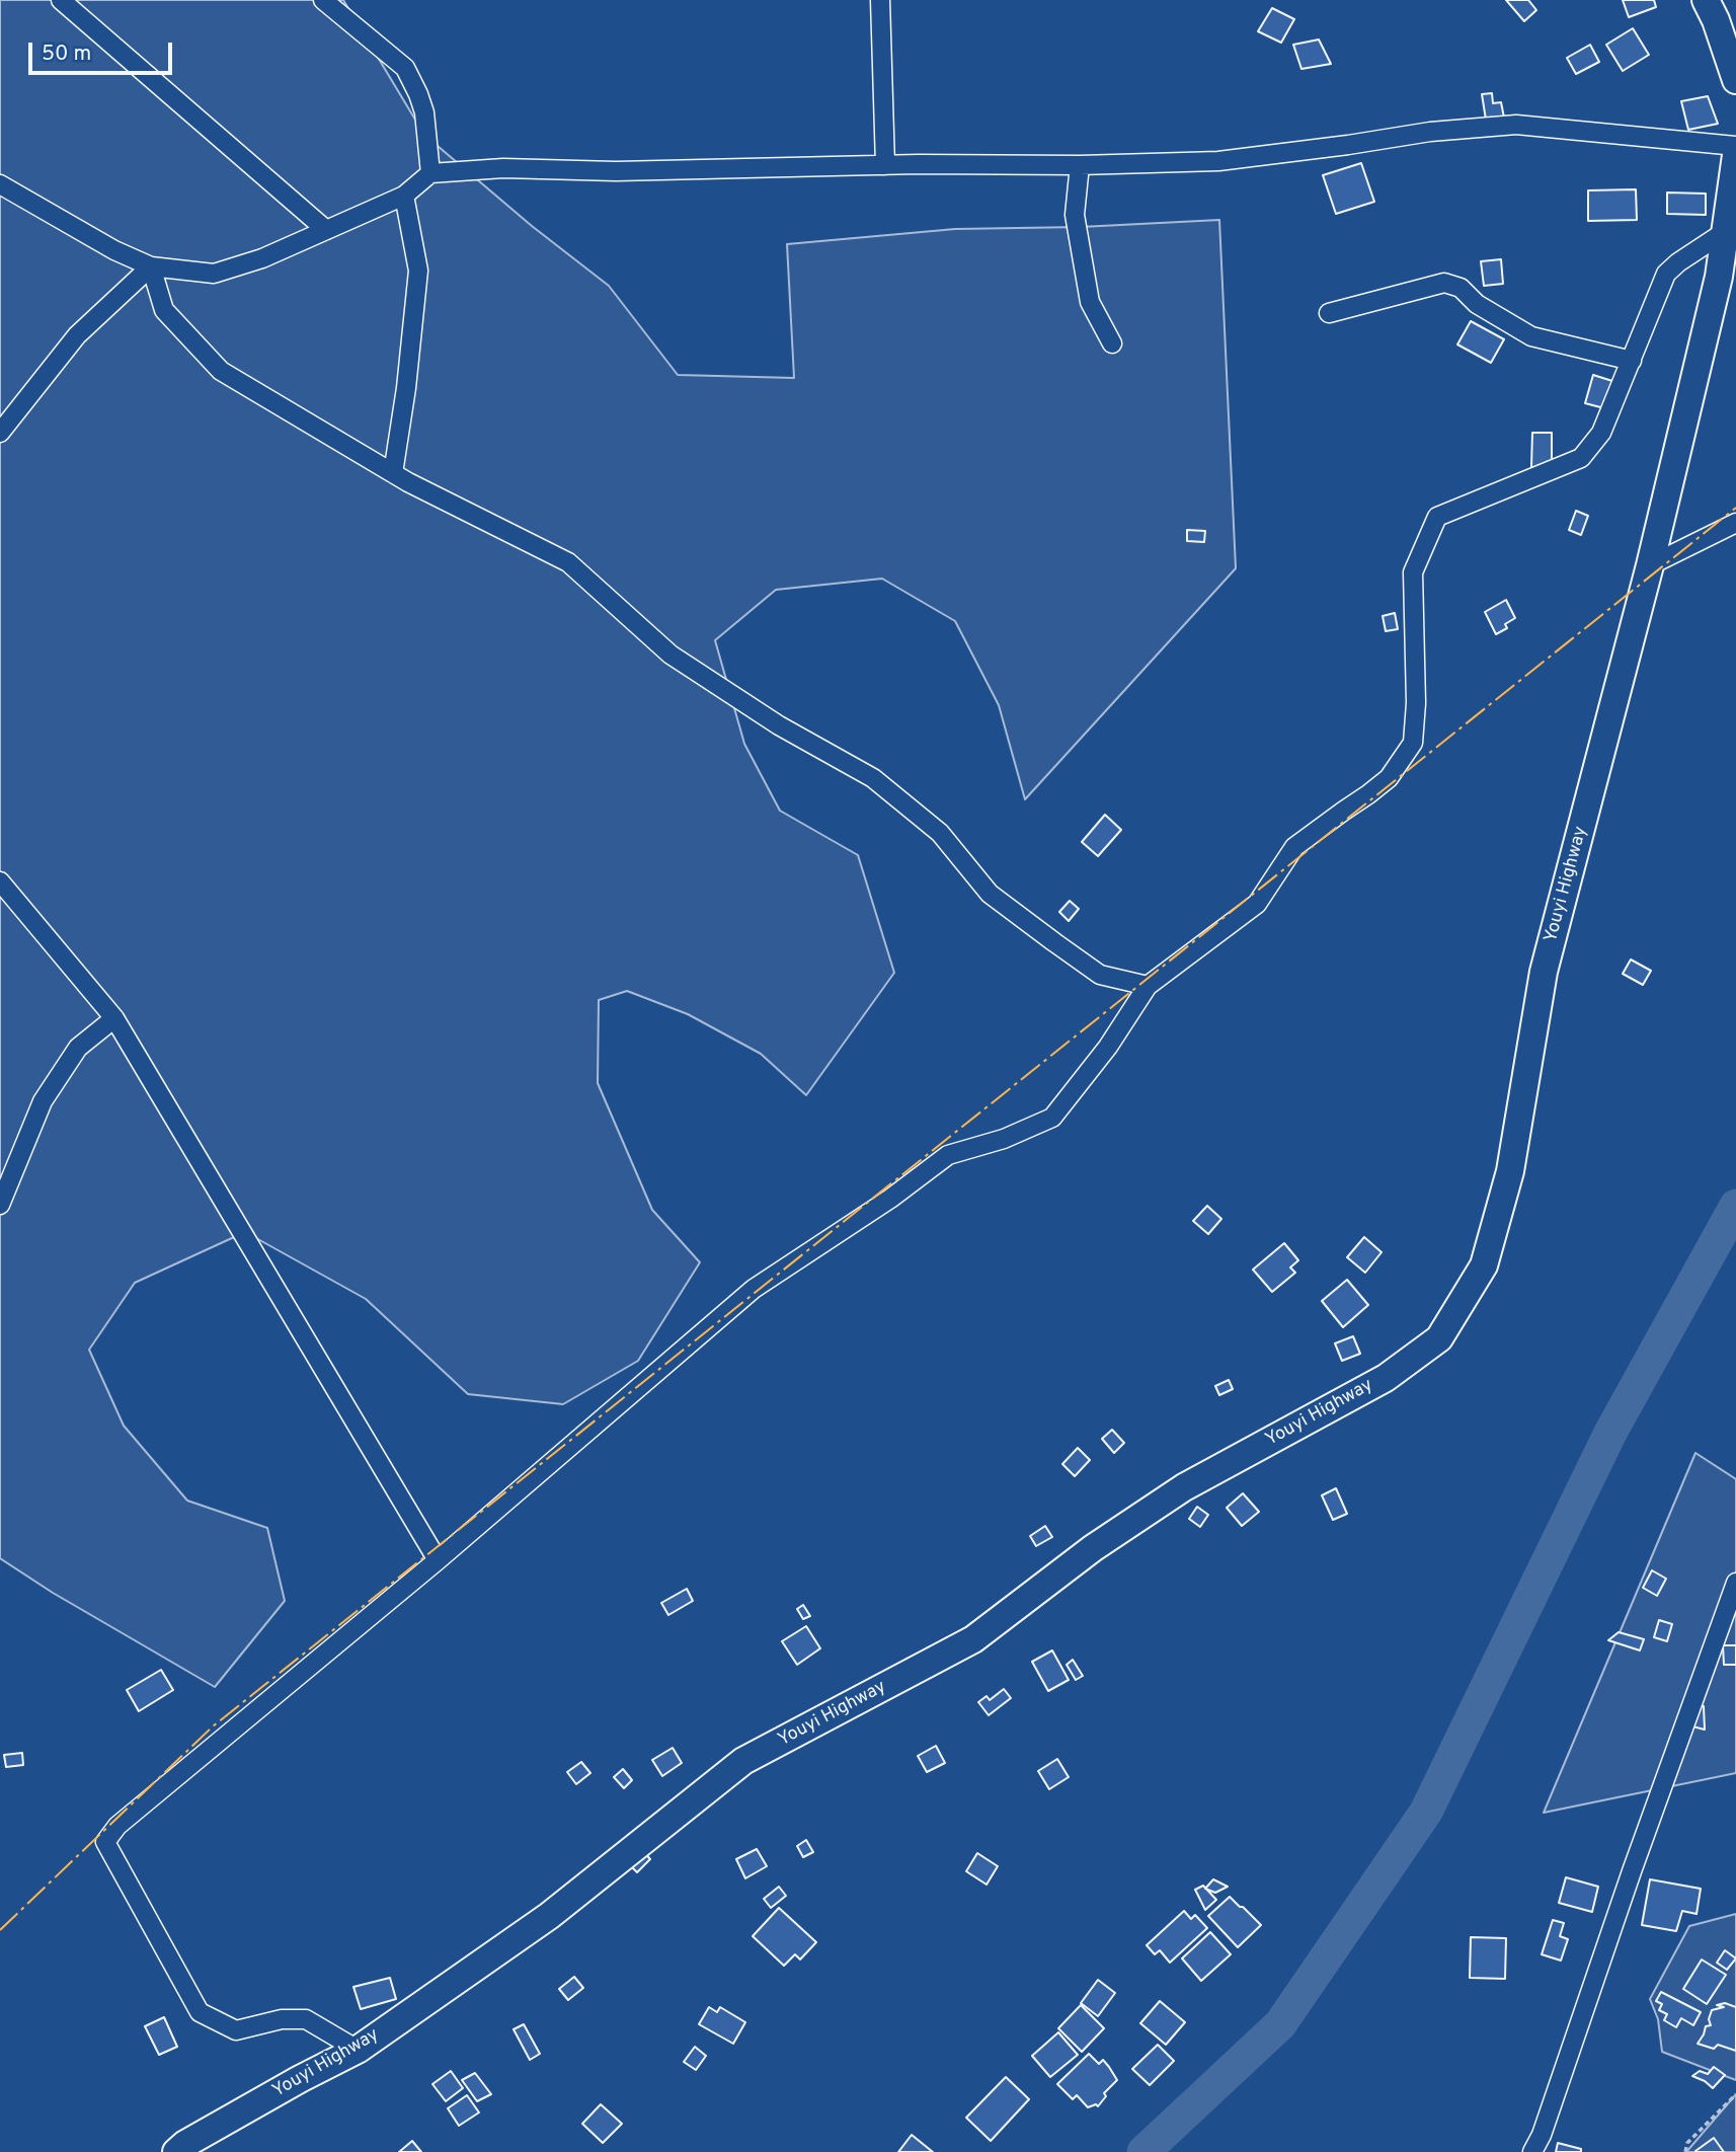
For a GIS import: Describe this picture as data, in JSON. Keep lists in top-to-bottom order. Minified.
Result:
{"streets":{"main road":["Youyi Highway"]},"scale_bar":"50 m"}
